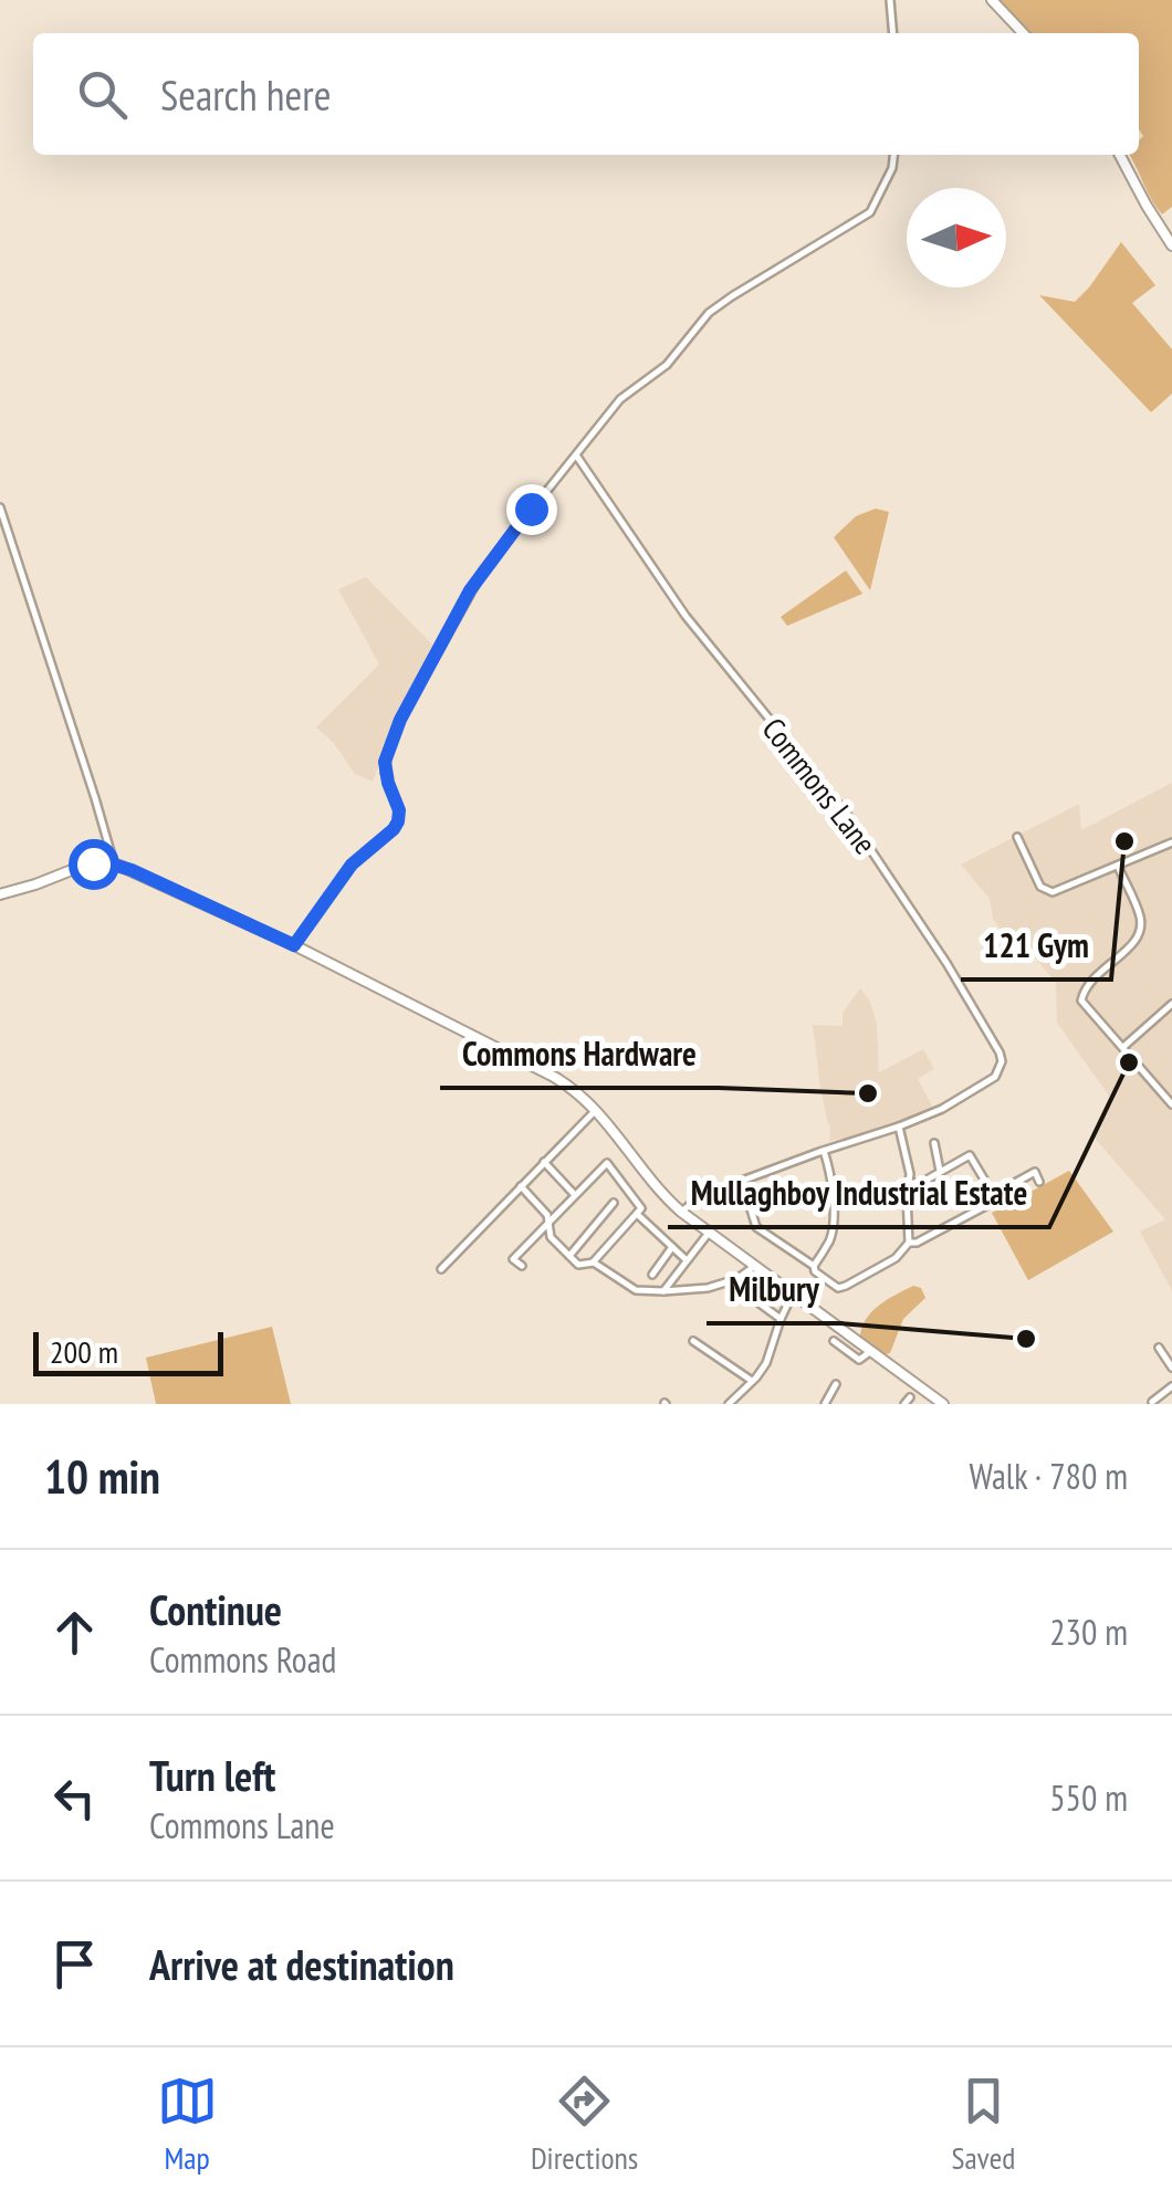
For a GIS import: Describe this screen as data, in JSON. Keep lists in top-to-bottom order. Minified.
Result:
{"streets":{"street":["Commons Lane"]},"places":["121 Gym","Mullaghboy Industrial Estate","Commons Hardware","Milbury"],"scale_bar":"200 m","north":"right","page":{"search":"Search here","scale":"200 m","heading":["10 min","Walk · 780 m"],"list":[["Continue","Commons Road","230 m"],["Turn left","Commons Lane","550 m"],"Arrive at destination"],"nav":["Map","Directions","Saved"]}}
